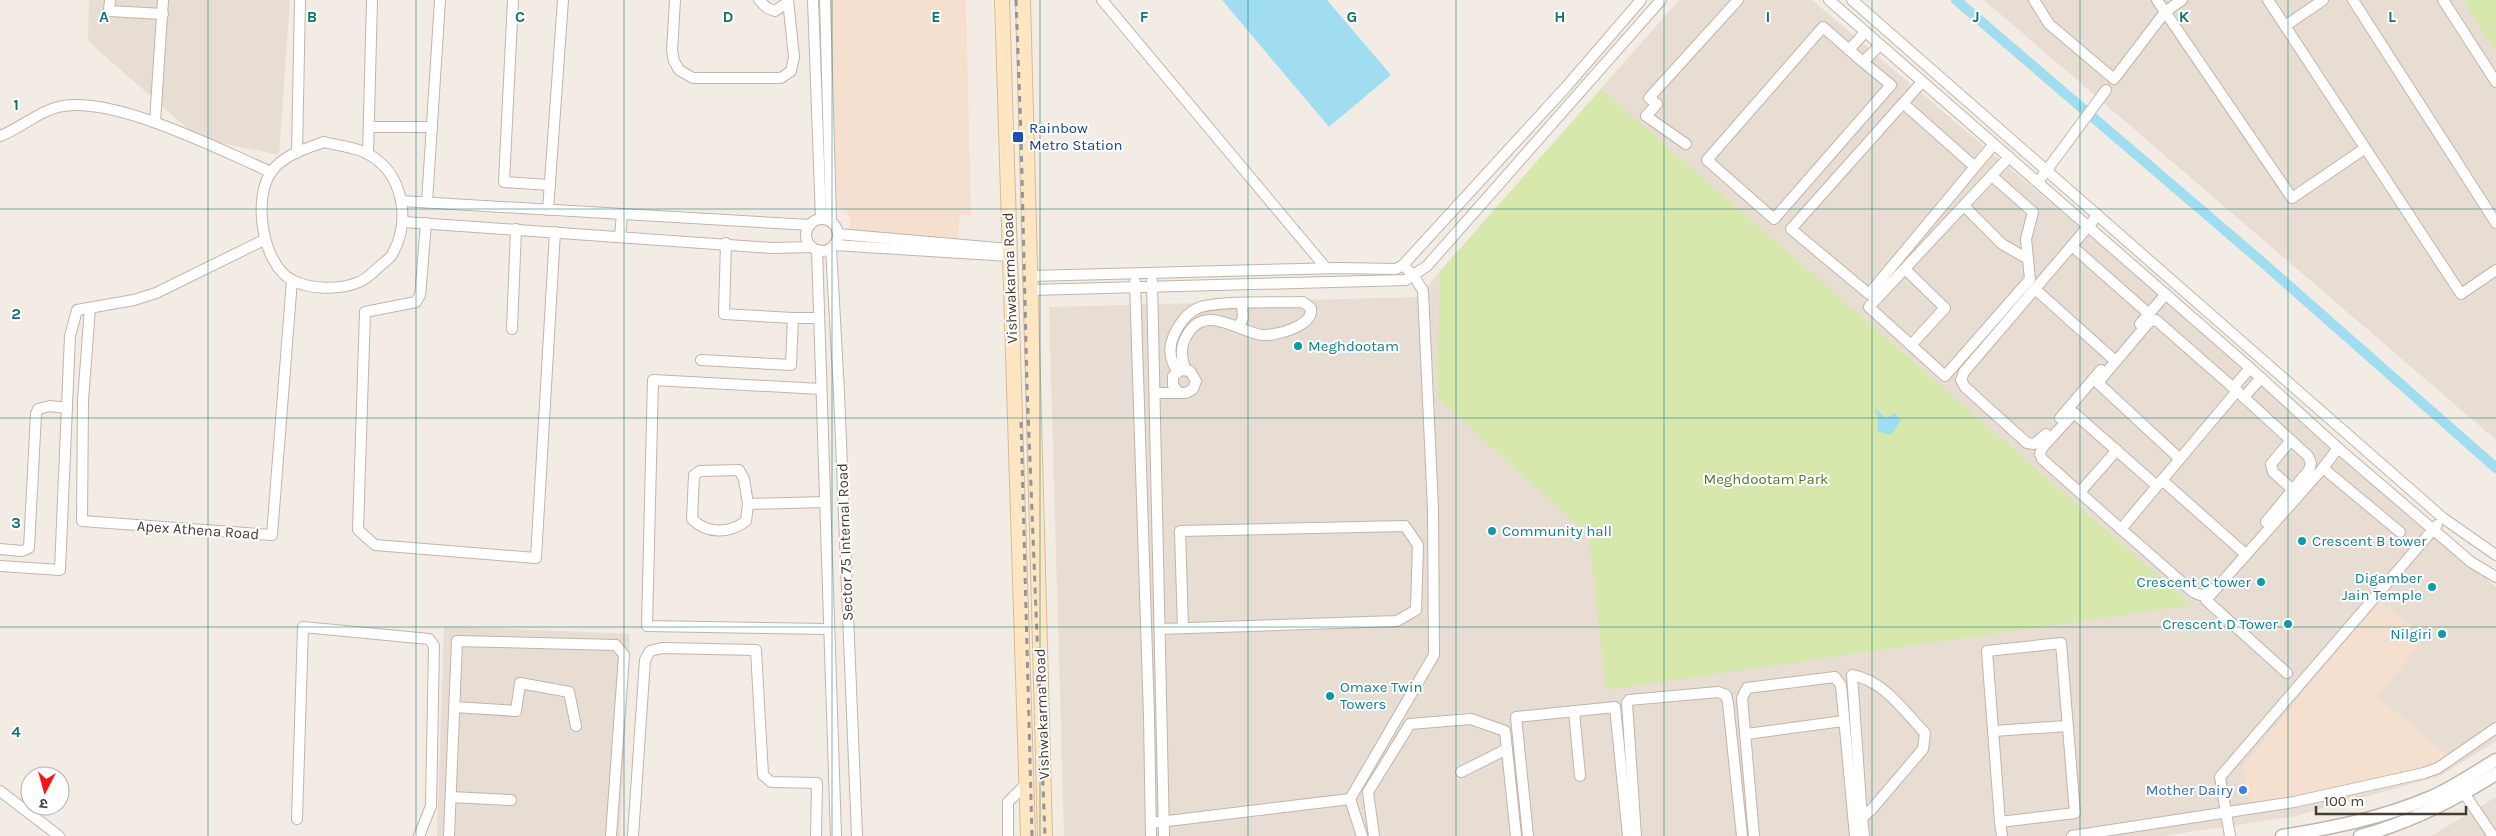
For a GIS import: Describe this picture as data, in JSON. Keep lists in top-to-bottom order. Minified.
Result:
{"streets":{"main road":["Vishwakarma Road"],"street":["Apex Athena Road","Sector 75 Internal Road"]},"parks":["Meghdootam Park"],"places":{"transit":["Rainbow Metro Station"],"other":["Meghdootam","Community hall","Crescent B tower","Crescent C tower","Digamber Jain Temple","Crescent D Tower","Nilgiri","Omaxe Twin Towers","Mother Dairy"]},"scale_bar":"100 m","north":"bottom","grid":{"columns":["A","B","C","D","E","F","G","H","I","J","K","L"],"rows":["1","2","3","4"]}}
